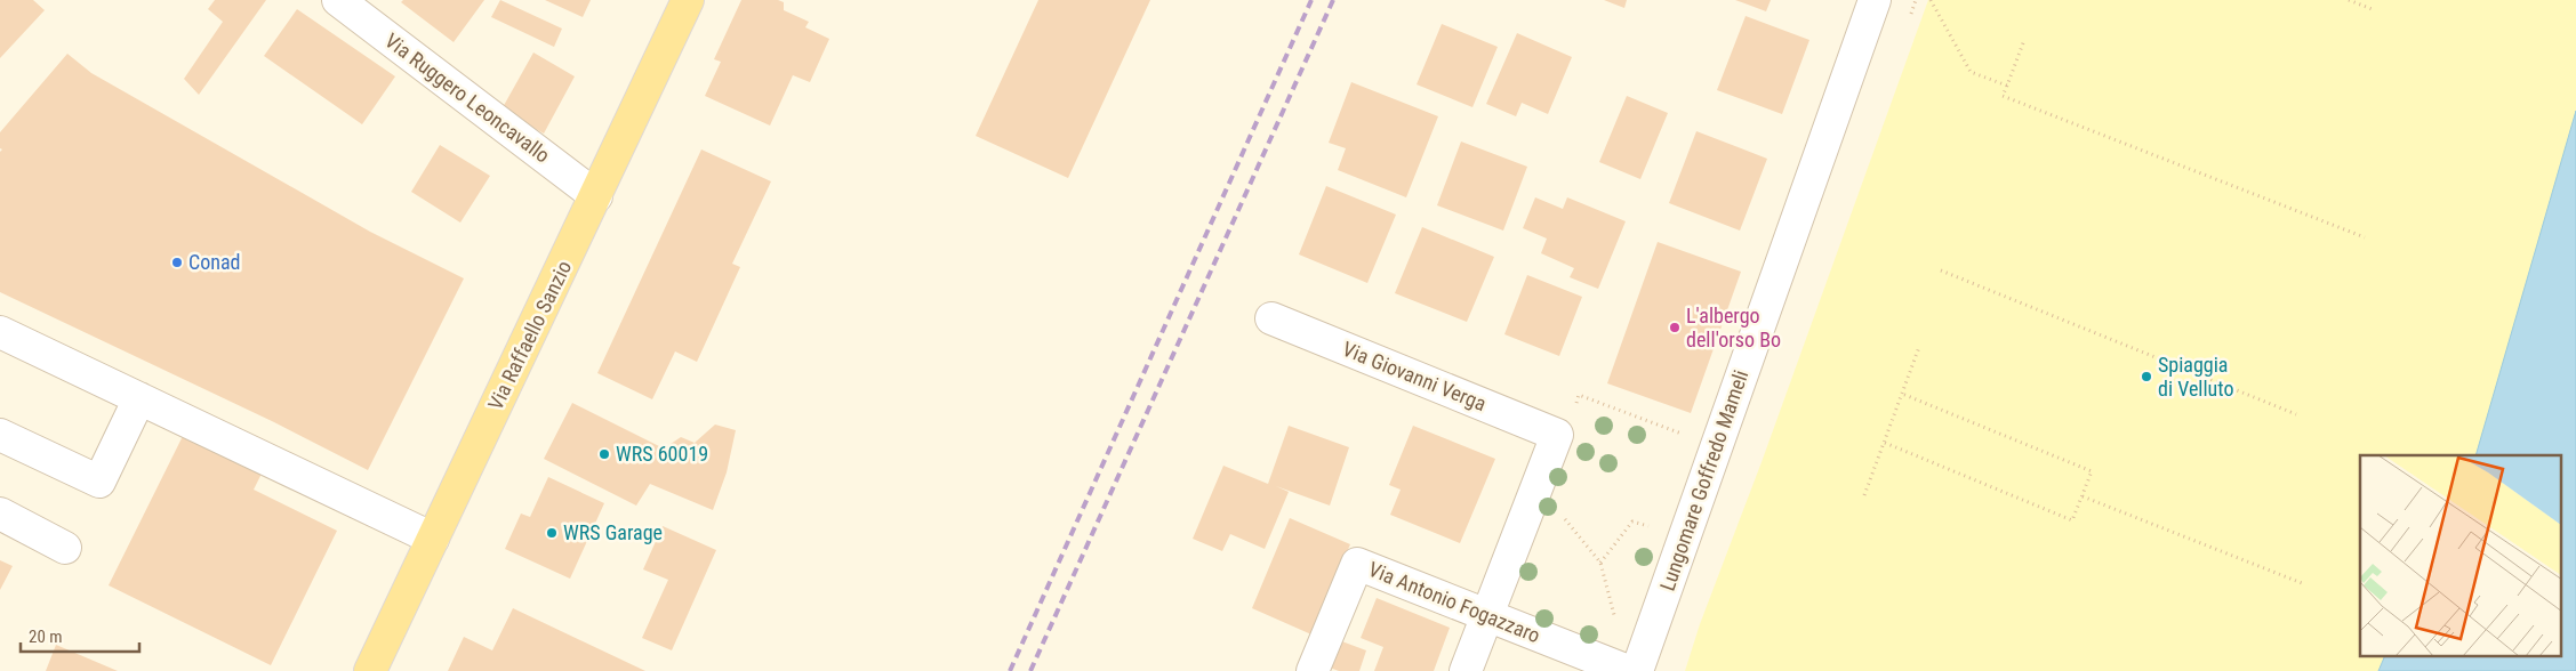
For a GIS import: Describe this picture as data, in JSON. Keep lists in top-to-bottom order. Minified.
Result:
{"streets":{"main road":["Via Raffaello Sanzio"],"street":["Via Ruggero Leoncavallo","Via Giovanni Verga","Lungomare Goffredo Mameli","Via Antonio Fogazzaro"]},"crossings":[["Via Ruggero Leoncavallo","Via Raffaello Sanzio"],["Via Giovanni Verga","Via Antonio Fogazzaro"]],"places":["Conad","L'albergo dell'orso Bo","Spiaggia di Velluto","WRS 60019","WRS Garage"],"scale_bar":"20 m"}
